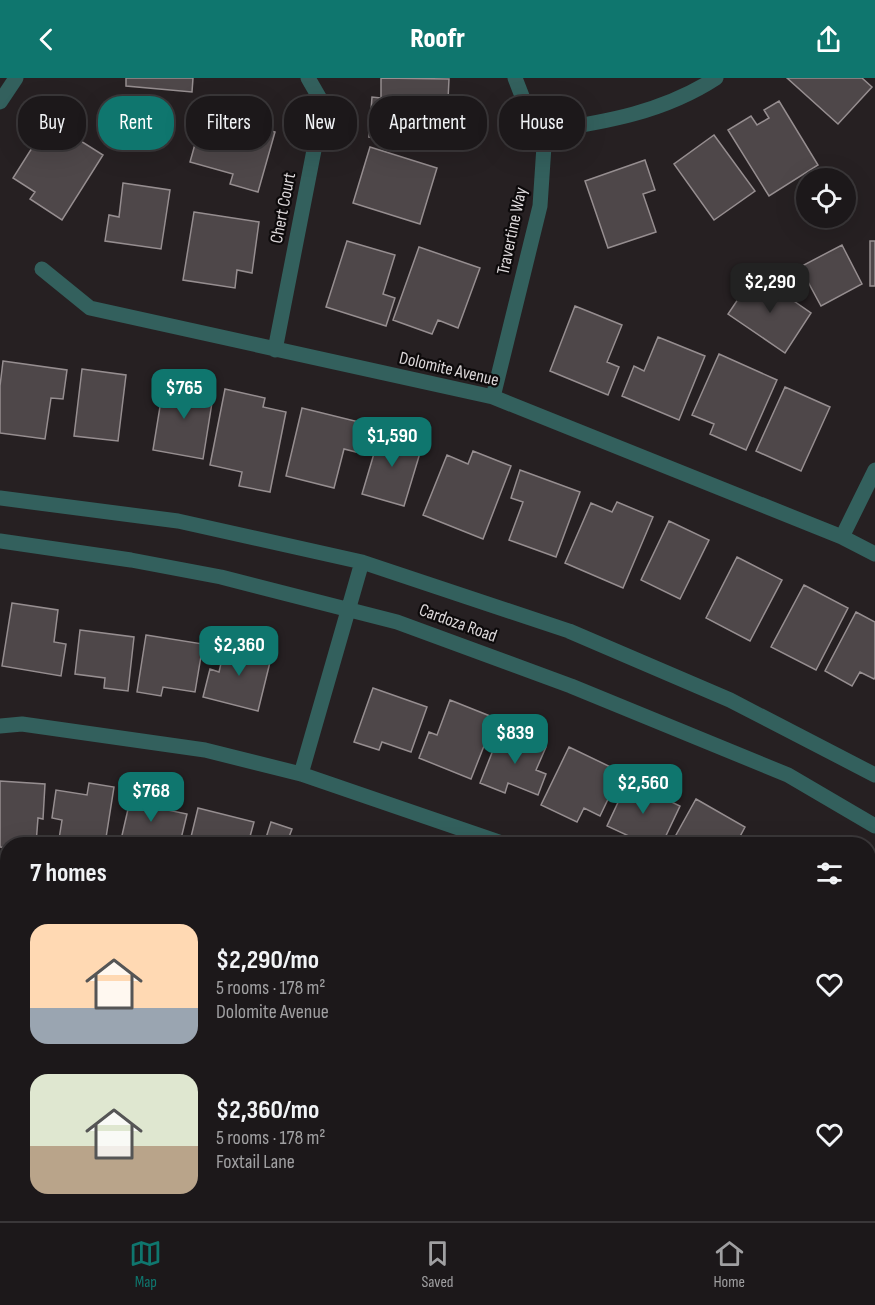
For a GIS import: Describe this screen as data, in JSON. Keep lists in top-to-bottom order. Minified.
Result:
{"streets":{"street":["Chert Court","Travertine Way","Dolomite Avenue","Cardoza Road"]},"crossings":[["Chert Court","Dolomite Avenue"],["Travertine Way","Dolomite Avenue"]],"page":{"header":"Roofr","chip":["Buy","Rent","Filters","New","Apartment","House"],"price":["$2,290","$765","$1,590","$2,360","$839","$2,560","$768"],"heading":"7 homes","list":[{"name":"$2,290/mo","note":"5 rooms · 178 m² · Dolomite Avenue"},{"name":"$2,360/mo","note":"5 rooms · 178 m² · Foxtail Lane"}],"tabs":["Map","Saved","Home"]}}
